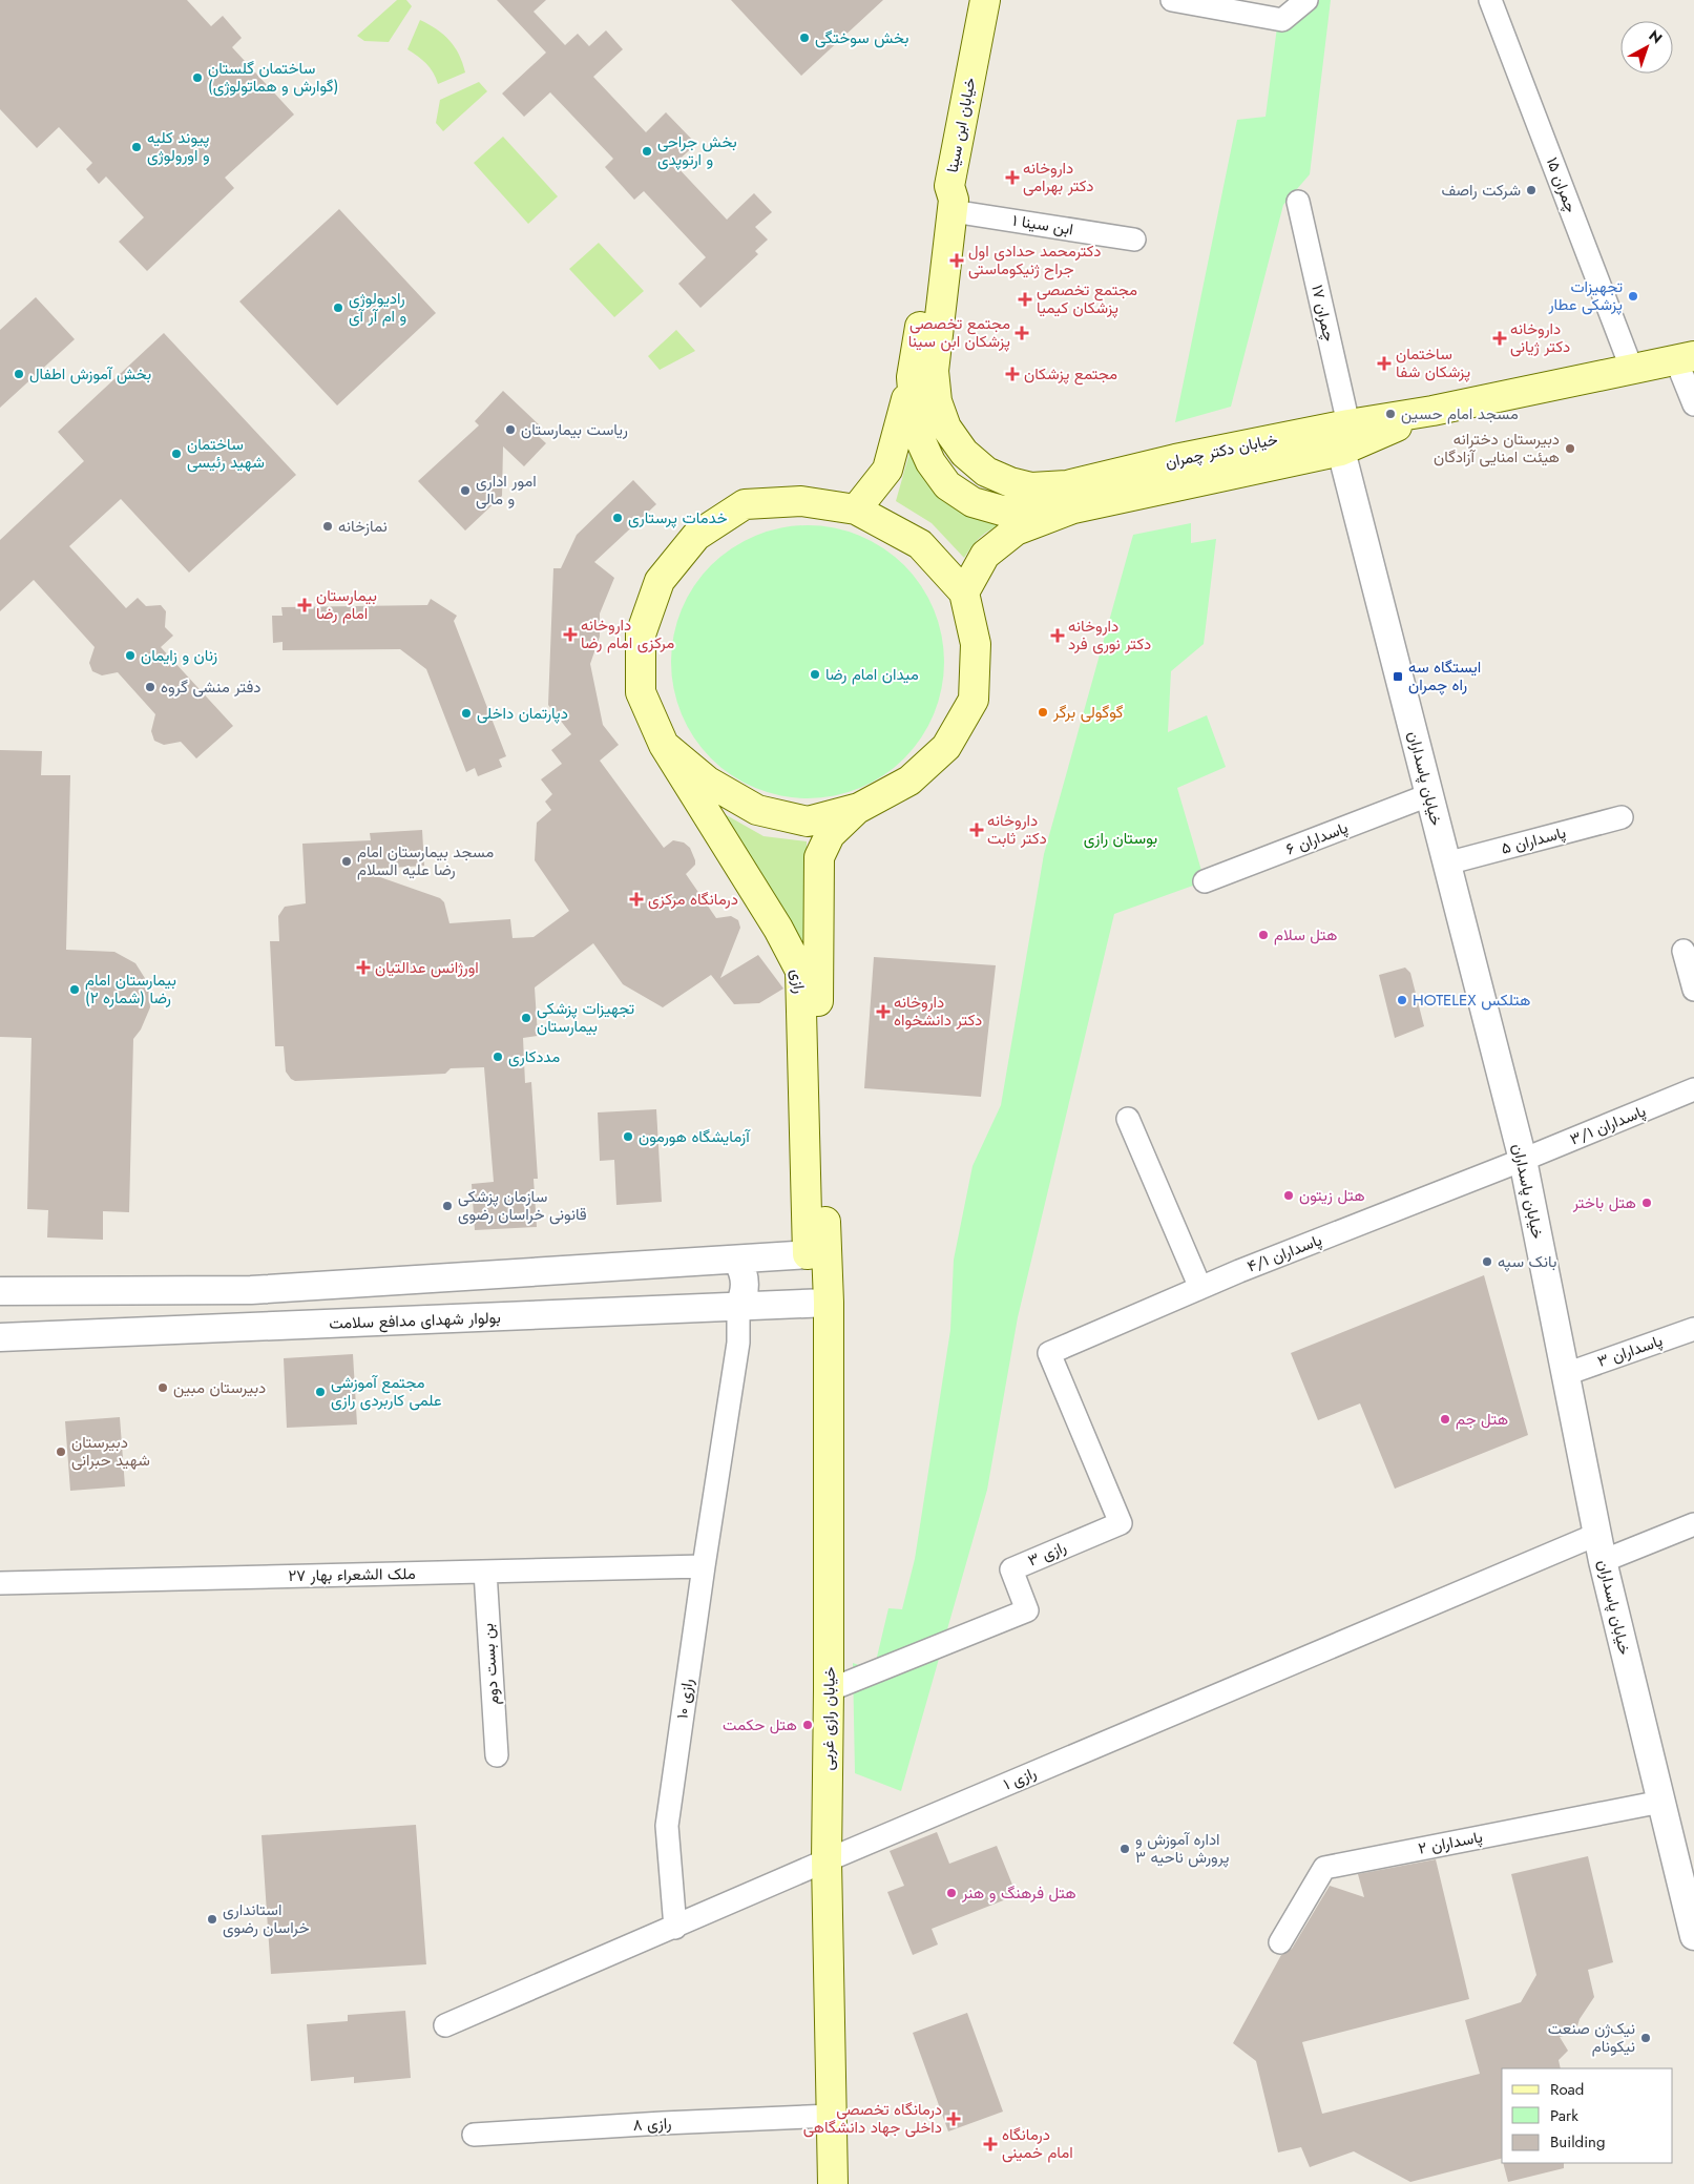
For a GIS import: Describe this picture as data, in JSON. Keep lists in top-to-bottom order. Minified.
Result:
{"streets":{"main road":["خیابان ابن سینا","خیابان دکتر چمران","رازی","خیابان رازی غربی"],"street":["چمران ۱۵","ابن سینا ۱","چمران ۱۷","خیابان پاسداران","پاسداران ۶","پاسداران ۵","پاسداران ۳/۱","پاسداران ۴/۱","بولوار شهدای مدافع سلامت","پاسداران ۳","رازی ۳","ملک الشعراء بهار ۲۷","بن بست دوم","رازی ۱۰","رازی ۱","پاسداران ۲","رازی ۸"]},"crossings":[["خیابان ابن سینا","ابن سینا ۱"],["خیابان ابن سینا","خیابان دکتر چمران"],["چمران ۱۵","خیابان دکتر چمران"],["چمران ۱۷","خیابان دکتر چمران"],["خیابان پاسداران","پاسداران ۶"],["خیابان پاسداران","پاسداران ۵"],["خیابان پاسداران","پاسداران ۳/۱"],["خیابان پاسداران","پاسداران ۴/۱"],["خیابان پاسداران","پاسداران ۳"],["خیابان پاسداران","رازی ۱"],["خیابان پاسداران","پاسداران ۲"],["رازی","خیابان رازی غربی"],["پاسداران ۳/۱","پاسداران ۴/۱"],["پاسداران ۴/۱","رازی ۳"],["بولوار شهدای مدافع سلامت","رازی ۱۰"],["بولوار شهدای مدافع سلامت","خیابان رازی غربی"],["رازی ۳","خیابان رازی غربی"],["ملک الشعراء بهار ۲۷","بن بست دوم"],["ملک الشعراء بهار ۲۷","رازی ۱۰"],["خیابان رازی غربی","رازی ۱"],["خیابان رازی غربی","رازی ۸"]],"parks":["بوستان رازی"],"places":{"other":["بخش سوختگی","ساختمان گلستان (گوارش و هماتولوژی)","پیوند کلیه و اورولوژی","بخش جراحی و ارتوپدی","شرکت راصف","تجهیزات پزشکی عطار","رادیولوژی و ام آر آی","بخش آموزش اطفال","مسجد امام حسین","ریاست بیمارستان","دبیرستان دخترانه هیئت امنایی آزادگان","ساختمان شهید رئیسی","امور اداری و مالی","خدمات پرستاری","نمازخانه","زنان و زایمان","میدان امام رضا","دفتر منشی گروه","گوگولی برگر","دپارتمان داخلی","مسجد بیمارستان امام رضا علیه السلام","هتل سلام","بیمارستان امام رضا (شماره ۲)","HOTELEX هتلکس","تجهیزات پزشکی بیمارستان","مددکاری","آزمایشگاه هورمون","هتل زیتون","هتل باختر","سازمان پزشکی قانونی خراسان رضوی","بانک سپه","دبیرستان مبین","مجتمع آموزشی علمی کاربردی رازی","هتل جم","دبیرستان شهید حبرانی","هتل حکمت","اداره آموزش و پرورش ناحیه ۳","هتل فرهنگ و هنر","استانداری خراسان رضوی","نیک‌ژن صنعت نیکونام"],"health":["داروخانه دکتر بهرامی","دکترمحمد حدادی اول جراح ژنیکوماستی","مجتمع تخصصی پزشکان کیمیا","مجتمع تخصصی پزشکان ابن سینا","داروخانه دکتر ژیانی","ساختمان پزشکان شفا","مجتمع پزشکان","بیمارستان امام رضا","داروخانه مرکزی امام رضا","داروخانه دکتر نوری فرد","داروخانه دکتر ثابت","درمانگاه مرکزی","اورژانس عدالتیان","داروخانه دکتر دانشخواه","درمانگاه تخصصی داخلی جهاد دانشگاهی","درمانگاه امام خمینی"],"transit":["ایستگاه سه راه چمران"]},"legend":["Road","Park","Building"],"north":"top right"}
